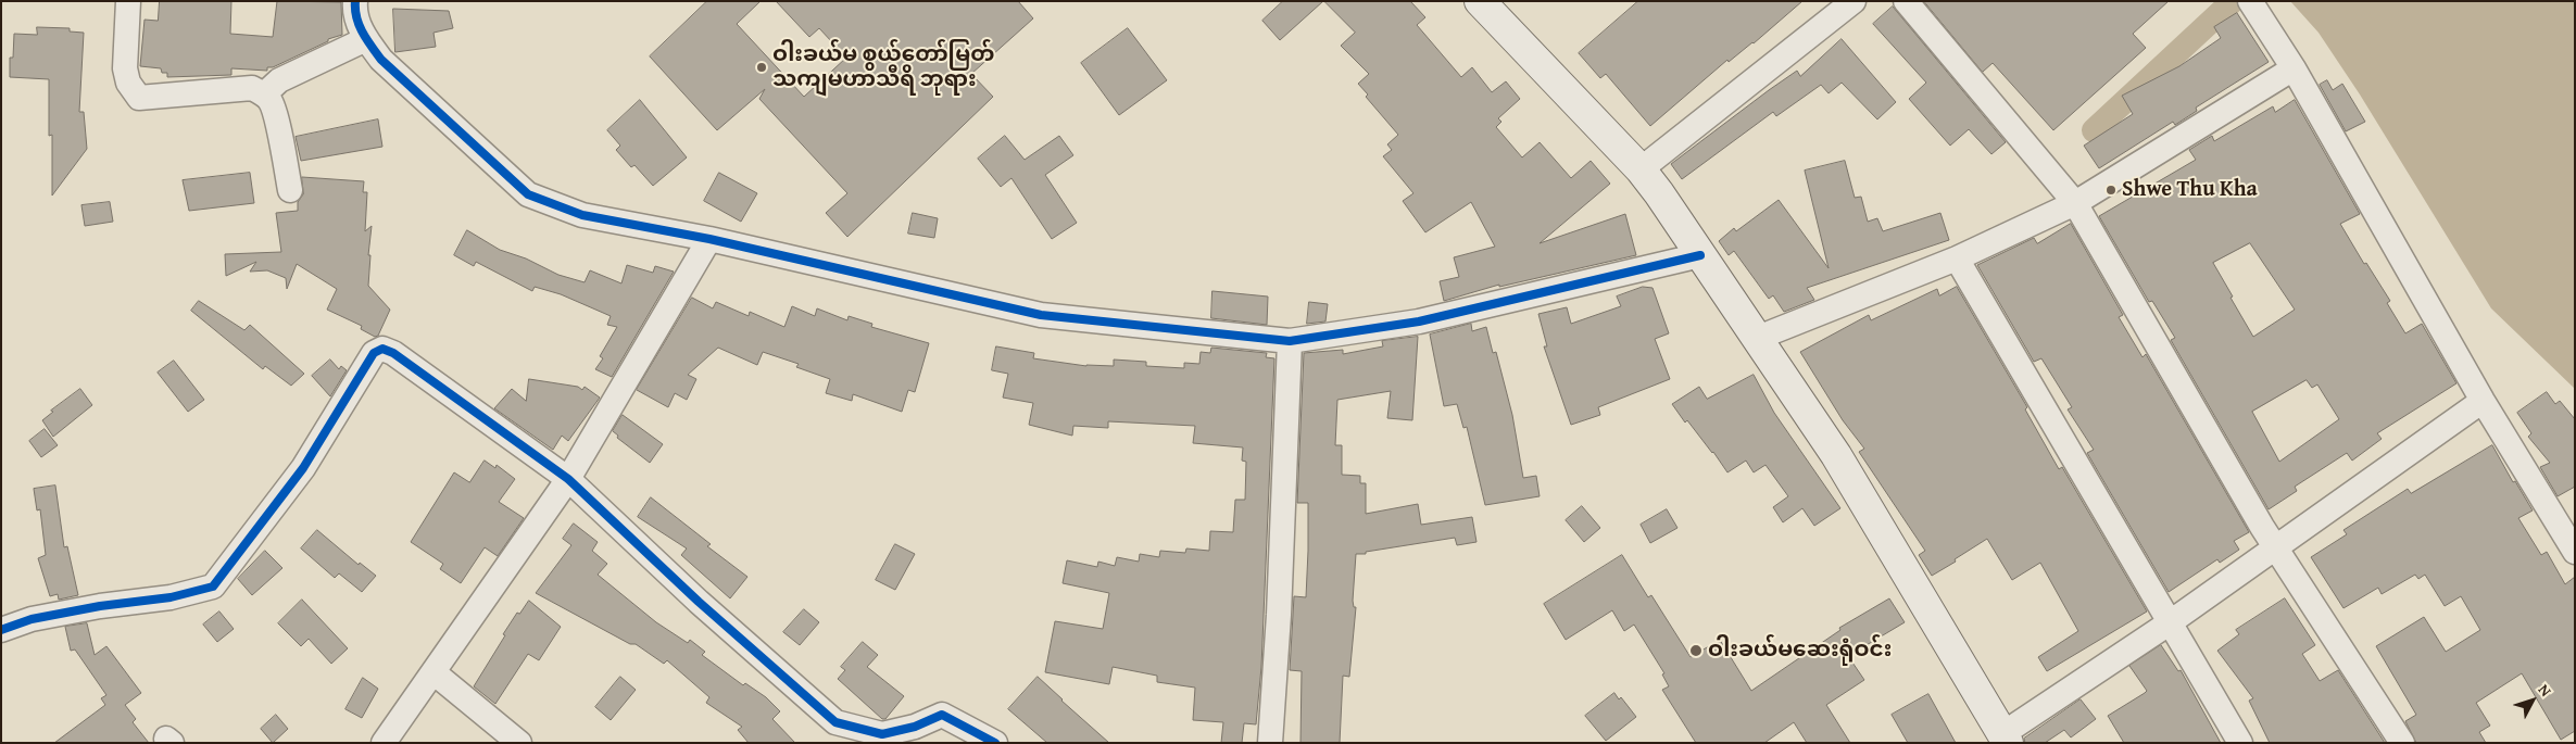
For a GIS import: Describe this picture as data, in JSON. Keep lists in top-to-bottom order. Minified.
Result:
{"places":["ဝါးခယ်မ စွယ်တော်မြတ် သကျမဟာသီရိ ဘုရား","Shwe Thu Kha","ဝါးခယ်မဆေးရုံဝင်း"],"north":"top right"}
